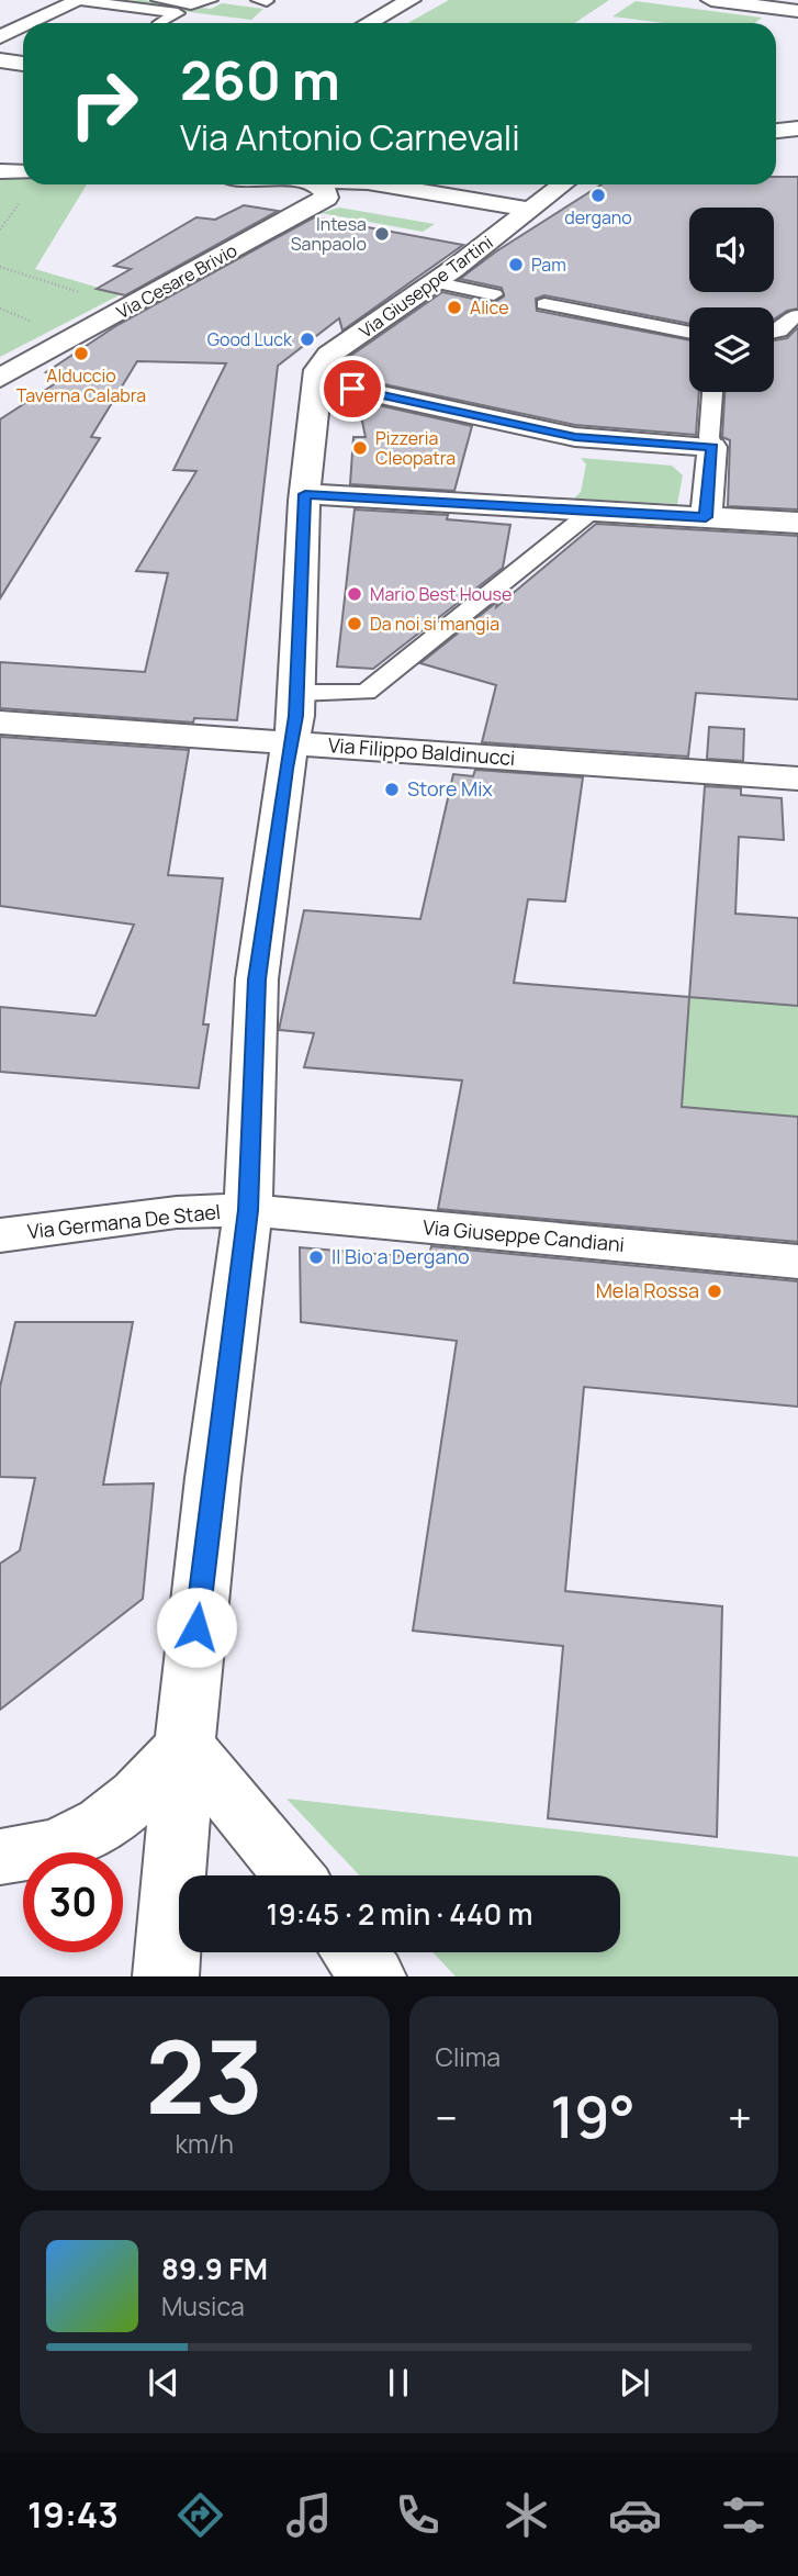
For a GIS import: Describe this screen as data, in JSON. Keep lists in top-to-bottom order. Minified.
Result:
{"streets":{"street":["Via Cesare Brivio","Via Giuseppe Tartini","Via Filippo Baldinucci","Via Germana De Stael","Via Giuseppe Candiani"]},"crossings":[["Via Giuseppe Tartini","Via Filippo Baldinucci"],["Via Giuseppe Tartini","Via Germana De Stael"],["Via Giuseppe Tartini","Via Giuseppe Candiani"],["Via Germana De Stael","Via Giuseppe Candiani"]],"places":["dergano","Intesa Sanpaolo","Pam","Alice","Good Luck","Alduccio Taverna Calabra","Pizzeria Cleopatra","Mario Best House","Da noi si mangia","Store Mix","Il Bio a Dergano","Mela Rossa"],"page":{"turn":["260 m","Via Antonio Carnevali"],"limit":"30","trip":"19:45 · 2 min · 440 m","tile":[["23","km/h"],"Clima"],"heat":["−","19°","+"],"song":["89.9 FM","Musica"],"tabs":"19:43"}}
